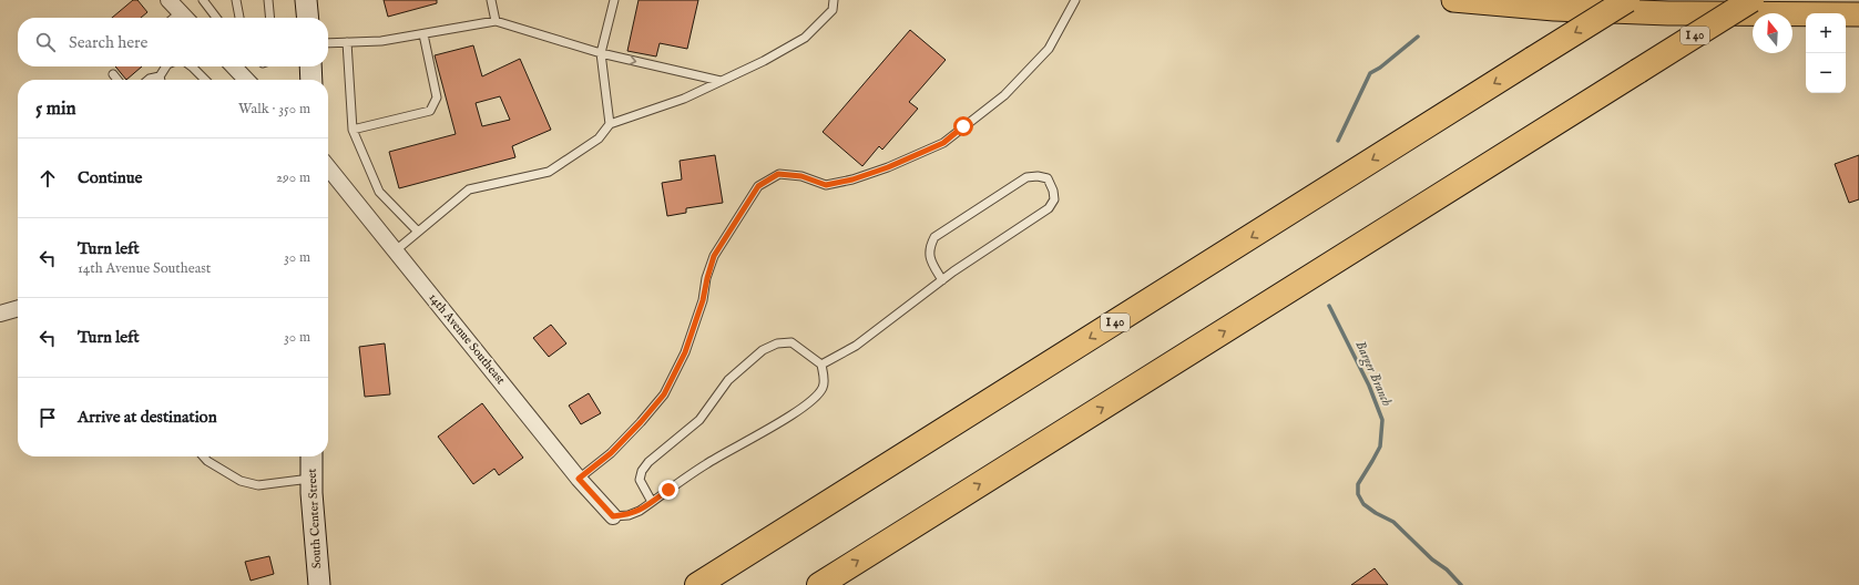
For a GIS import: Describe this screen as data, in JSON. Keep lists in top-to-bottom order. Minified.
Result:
{"streets":{"highway":["I 40"],"street":["14th Avenue Southeast","South Center Street"]},"water":["Barger Branch"],"north":"top","page":{"map_buttons":["+","−"],"search":"Search here","heading":["5 min","Walk · 350 m"],"list":[["Continue","290 m"],["Turn left","14th Avenue Southeast","30 m"],["Turn left","30 m"],"Arrive at destination"]}}
